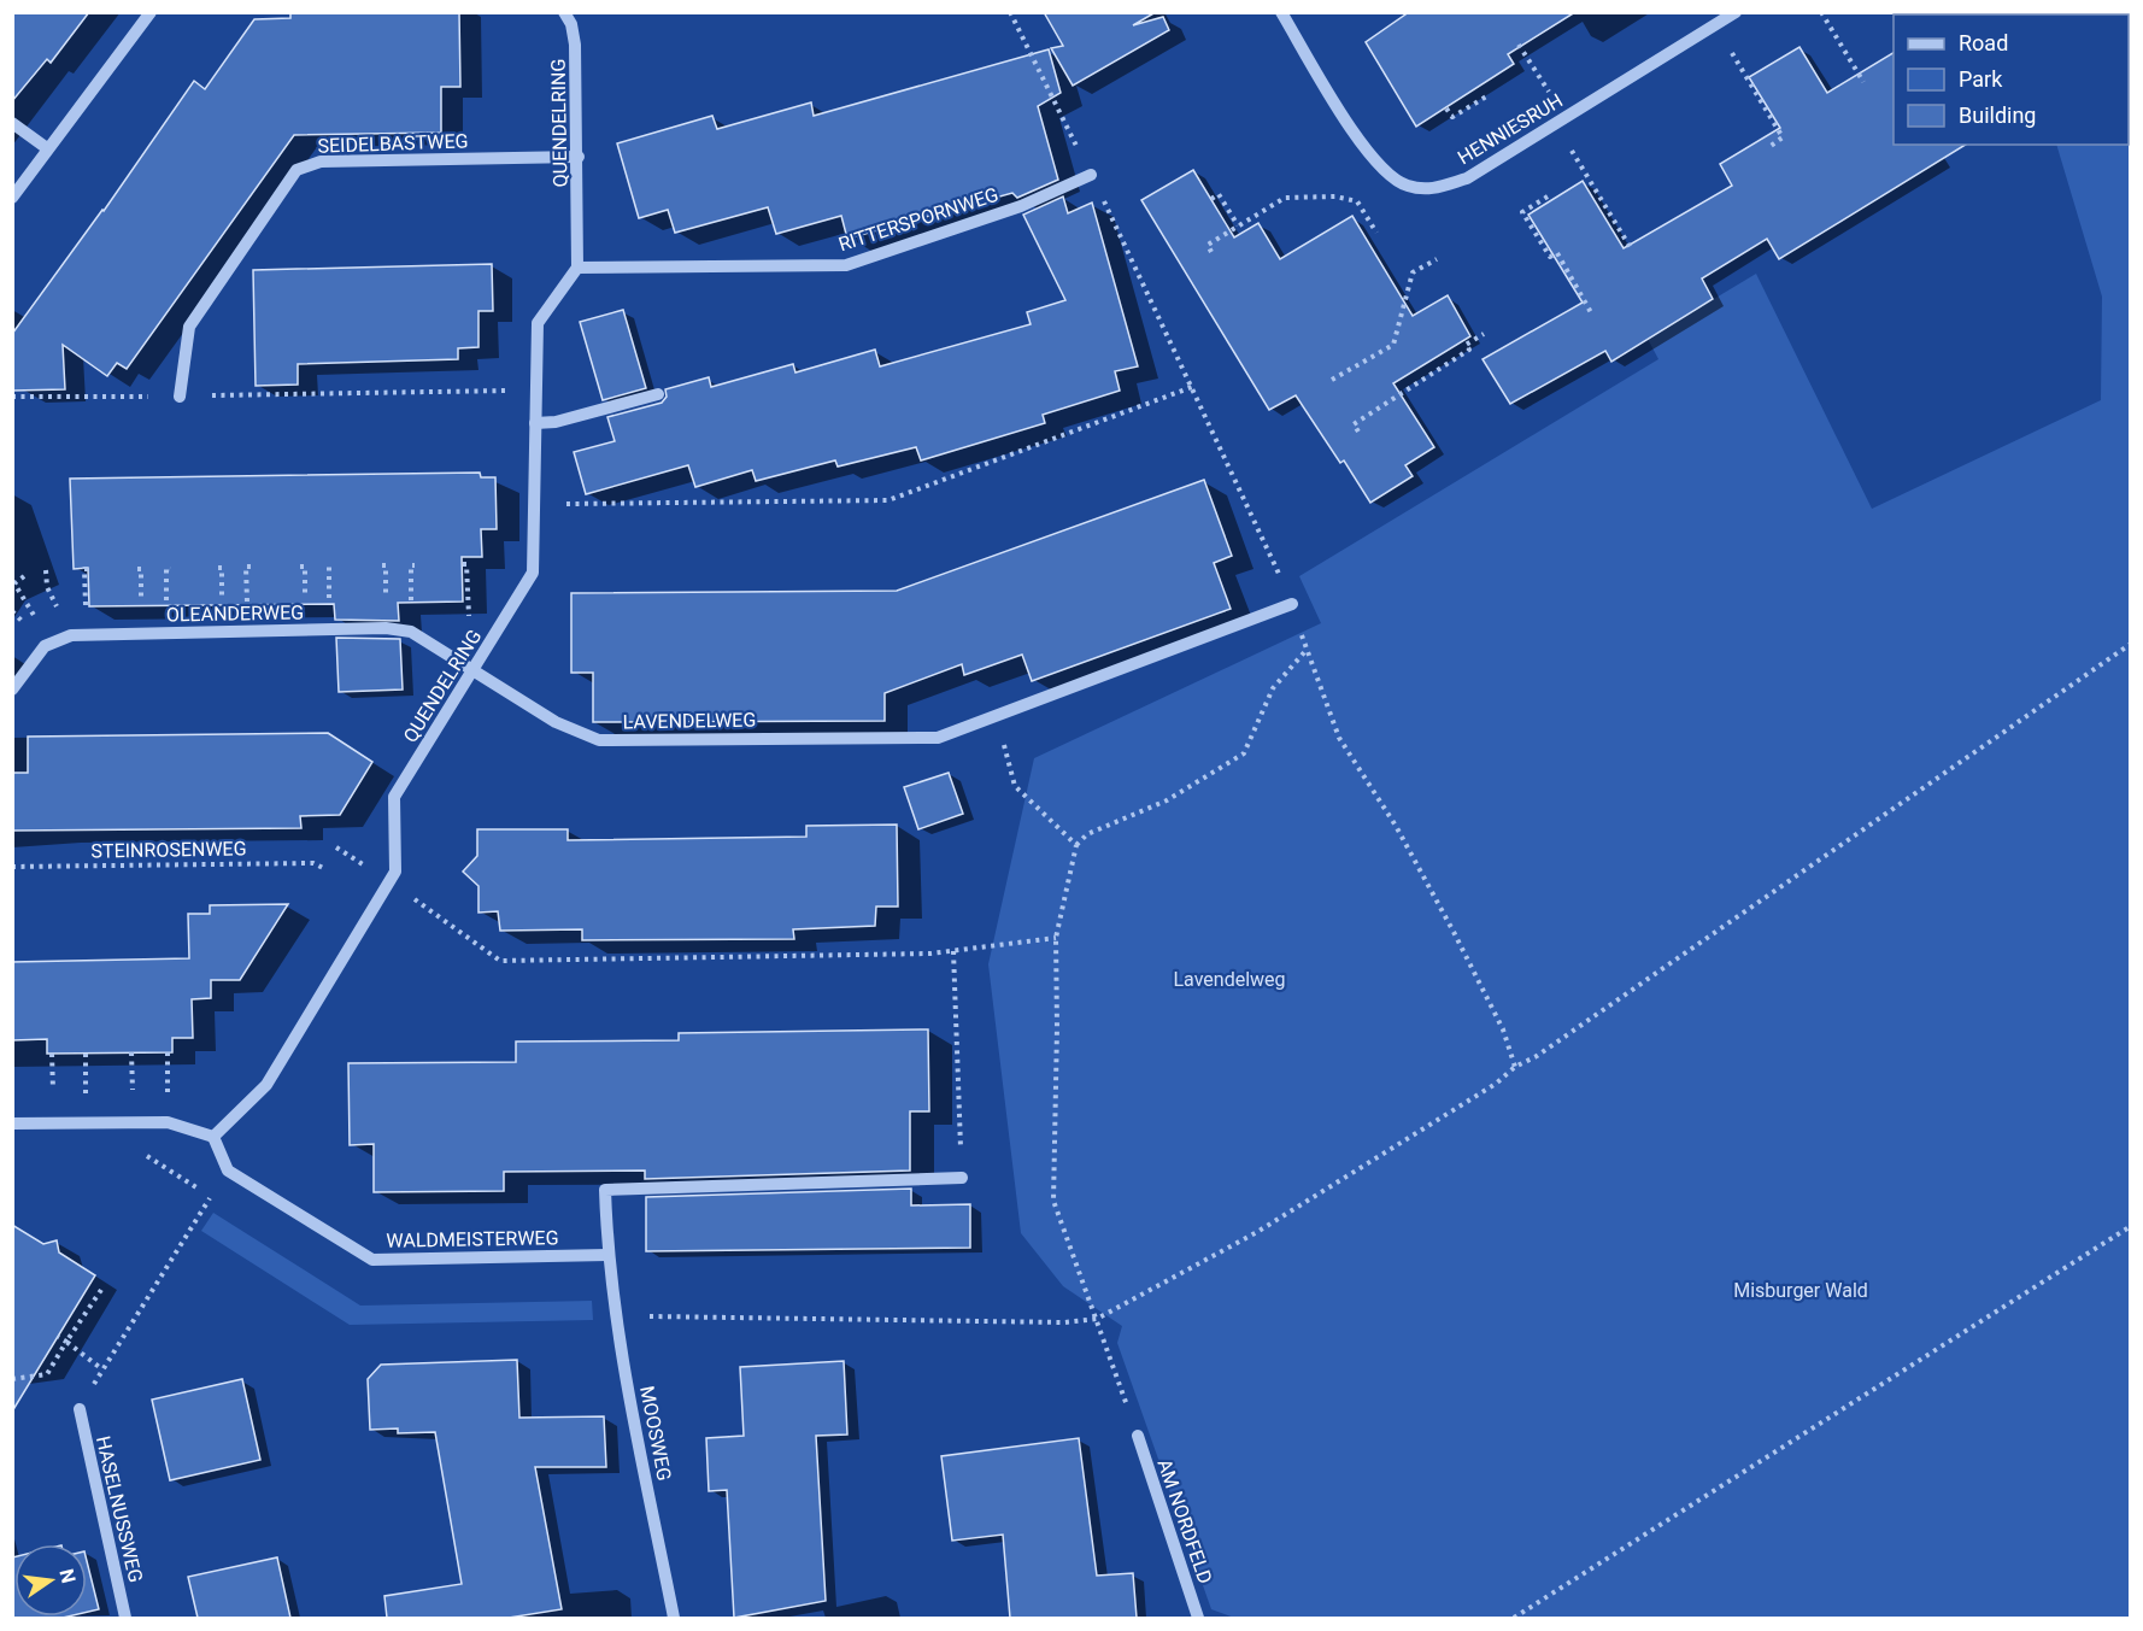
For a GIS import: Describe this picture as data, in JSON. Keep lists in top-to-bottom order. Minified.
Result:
{"streets":{"street":["QUENDELRING","HENNIESRUH","SEIDELBASTWEG","RITTERSPORNWEG","OLEANDERWEG","LAVENDELWEG","WALDMEISTERWEG","MOOSWEG","HASELNUSSWEG","AM NORDFELD"],"path":["STEINROSENWEG"]},"crossings":[["QUENDELRING","SEIDELBASTWEG"],["QUENDELRING","RITTERSPORNWEG"],["QUENDELRING","OLEANDERWEG"],["QUENDELRING","LAVENDELWEG"],["OLEANDERWEG","LAVENDELWEG"],["WALDMEISTERWEG","MOOSWEG"]],"parks":["Lavendelweg","Misburger Wald"],"legend":["Road","Park","Building"],"north":"right"}
